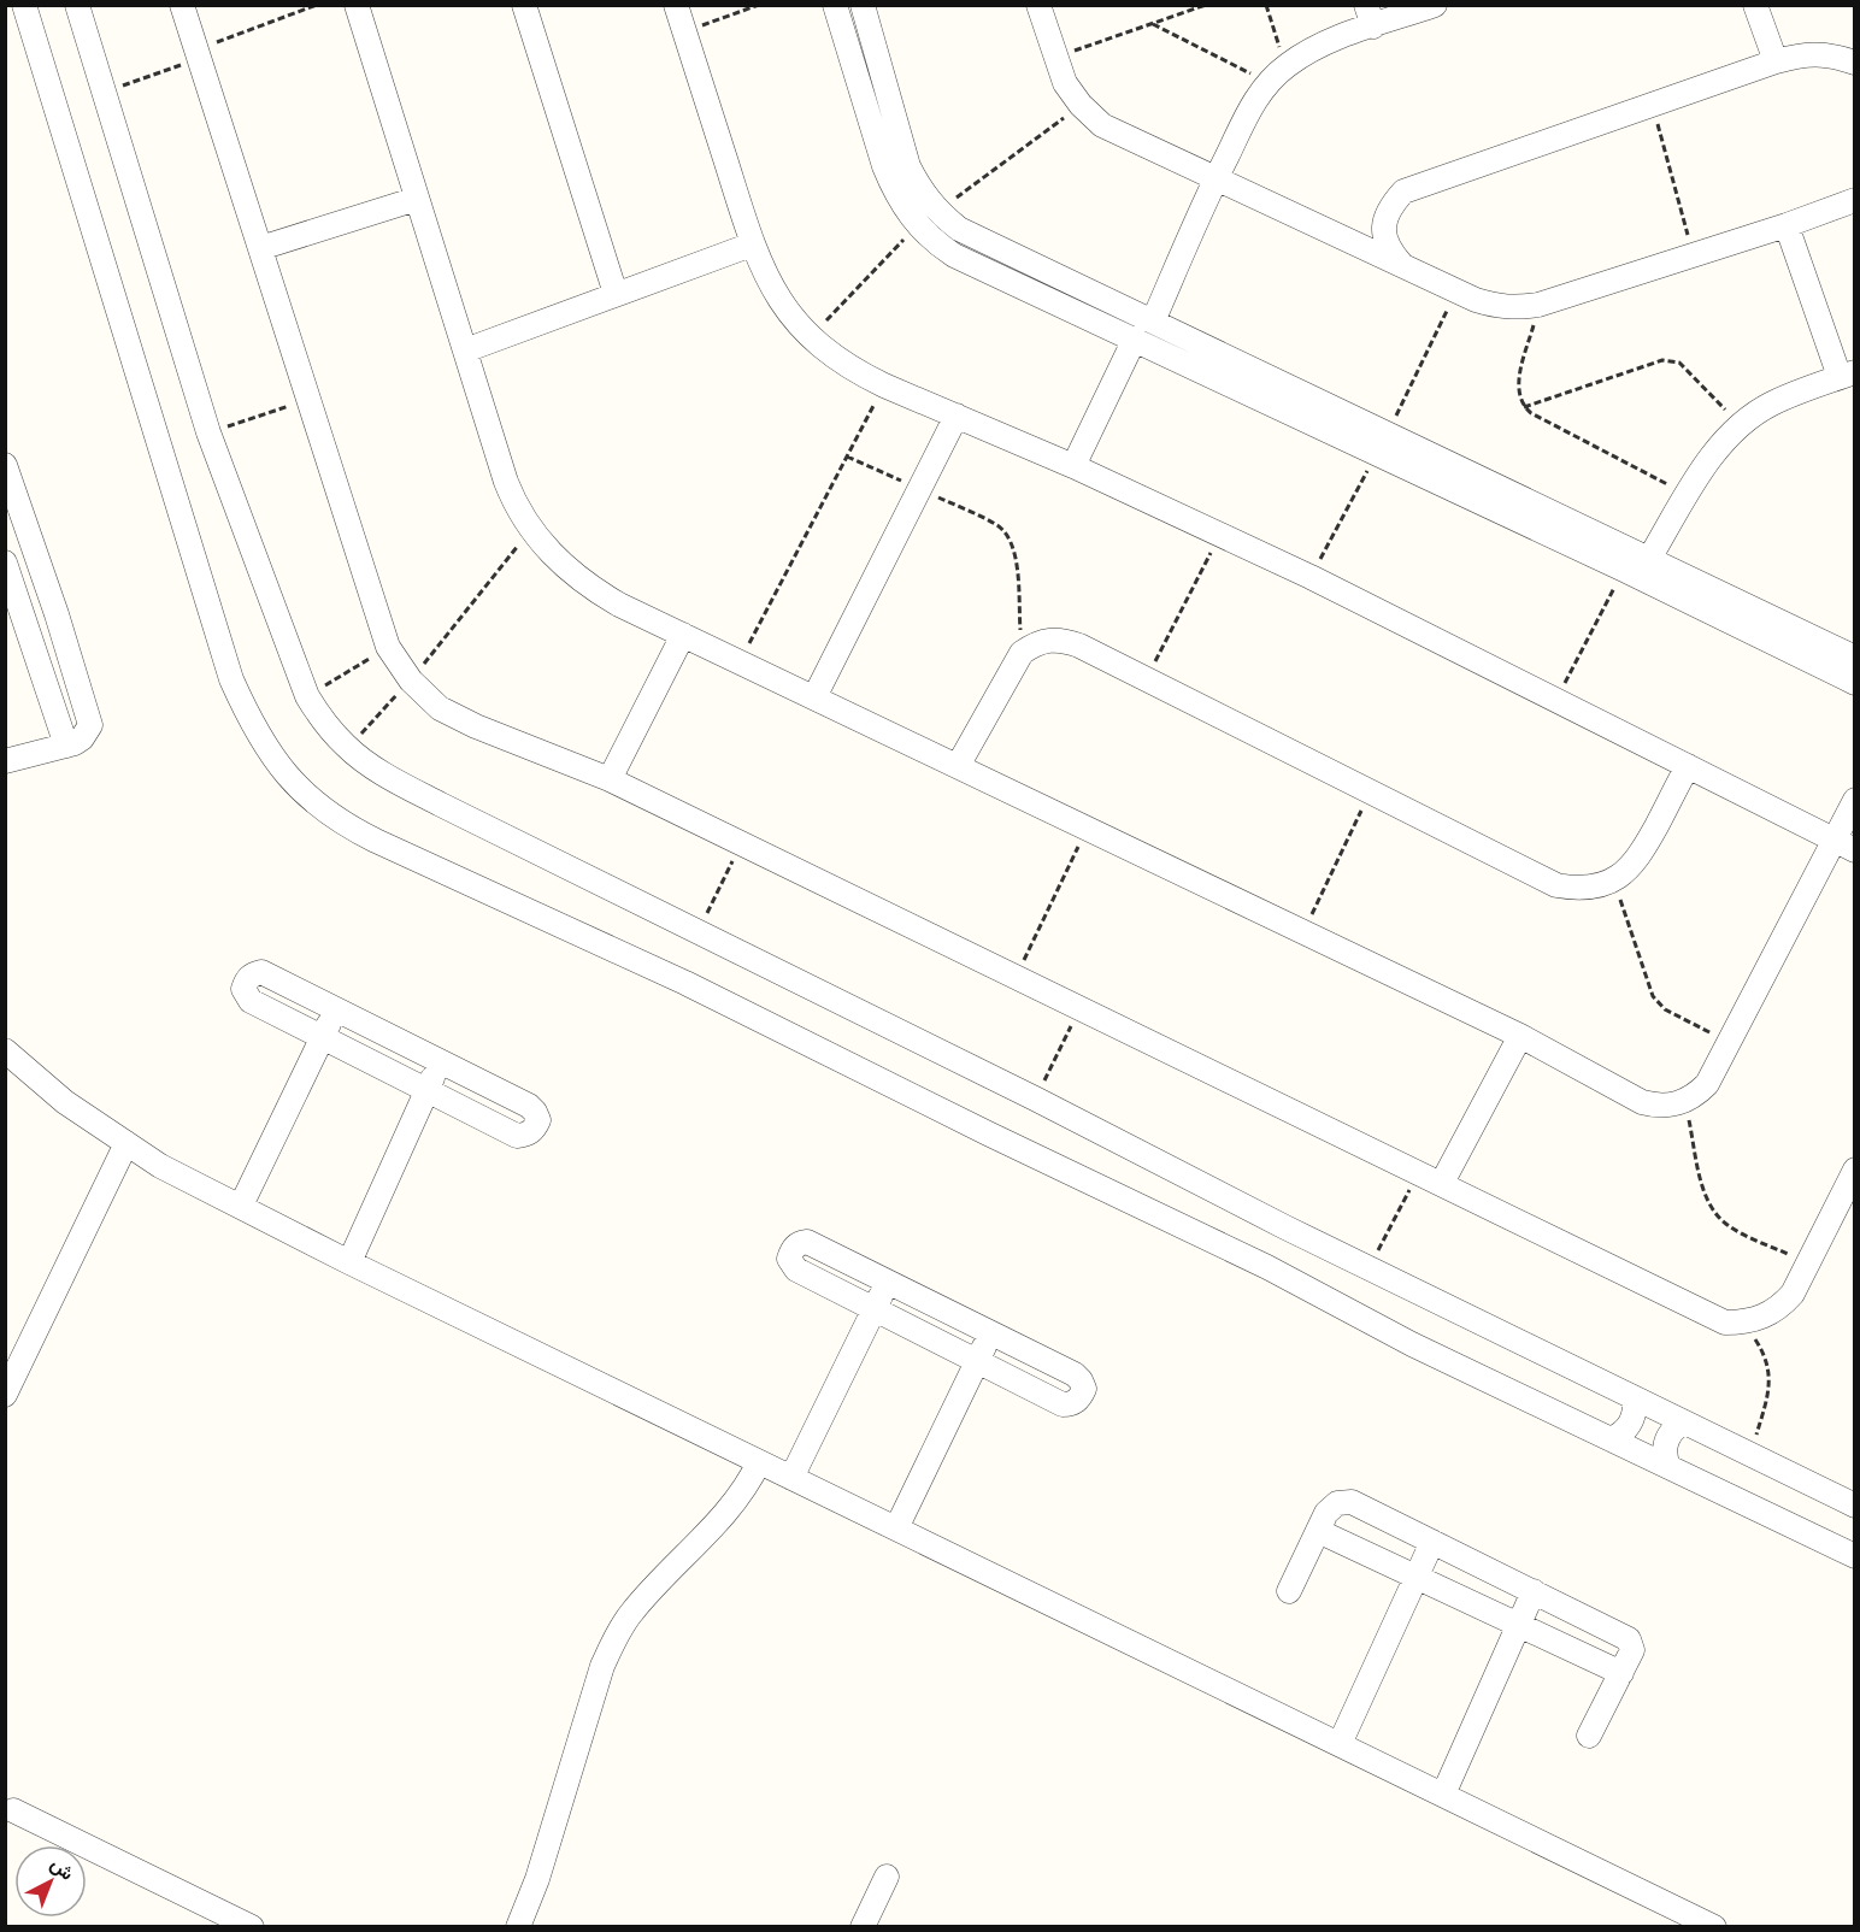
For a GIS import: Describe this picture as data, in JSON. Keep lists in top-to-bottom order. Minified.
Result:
{"north":"top right"}
